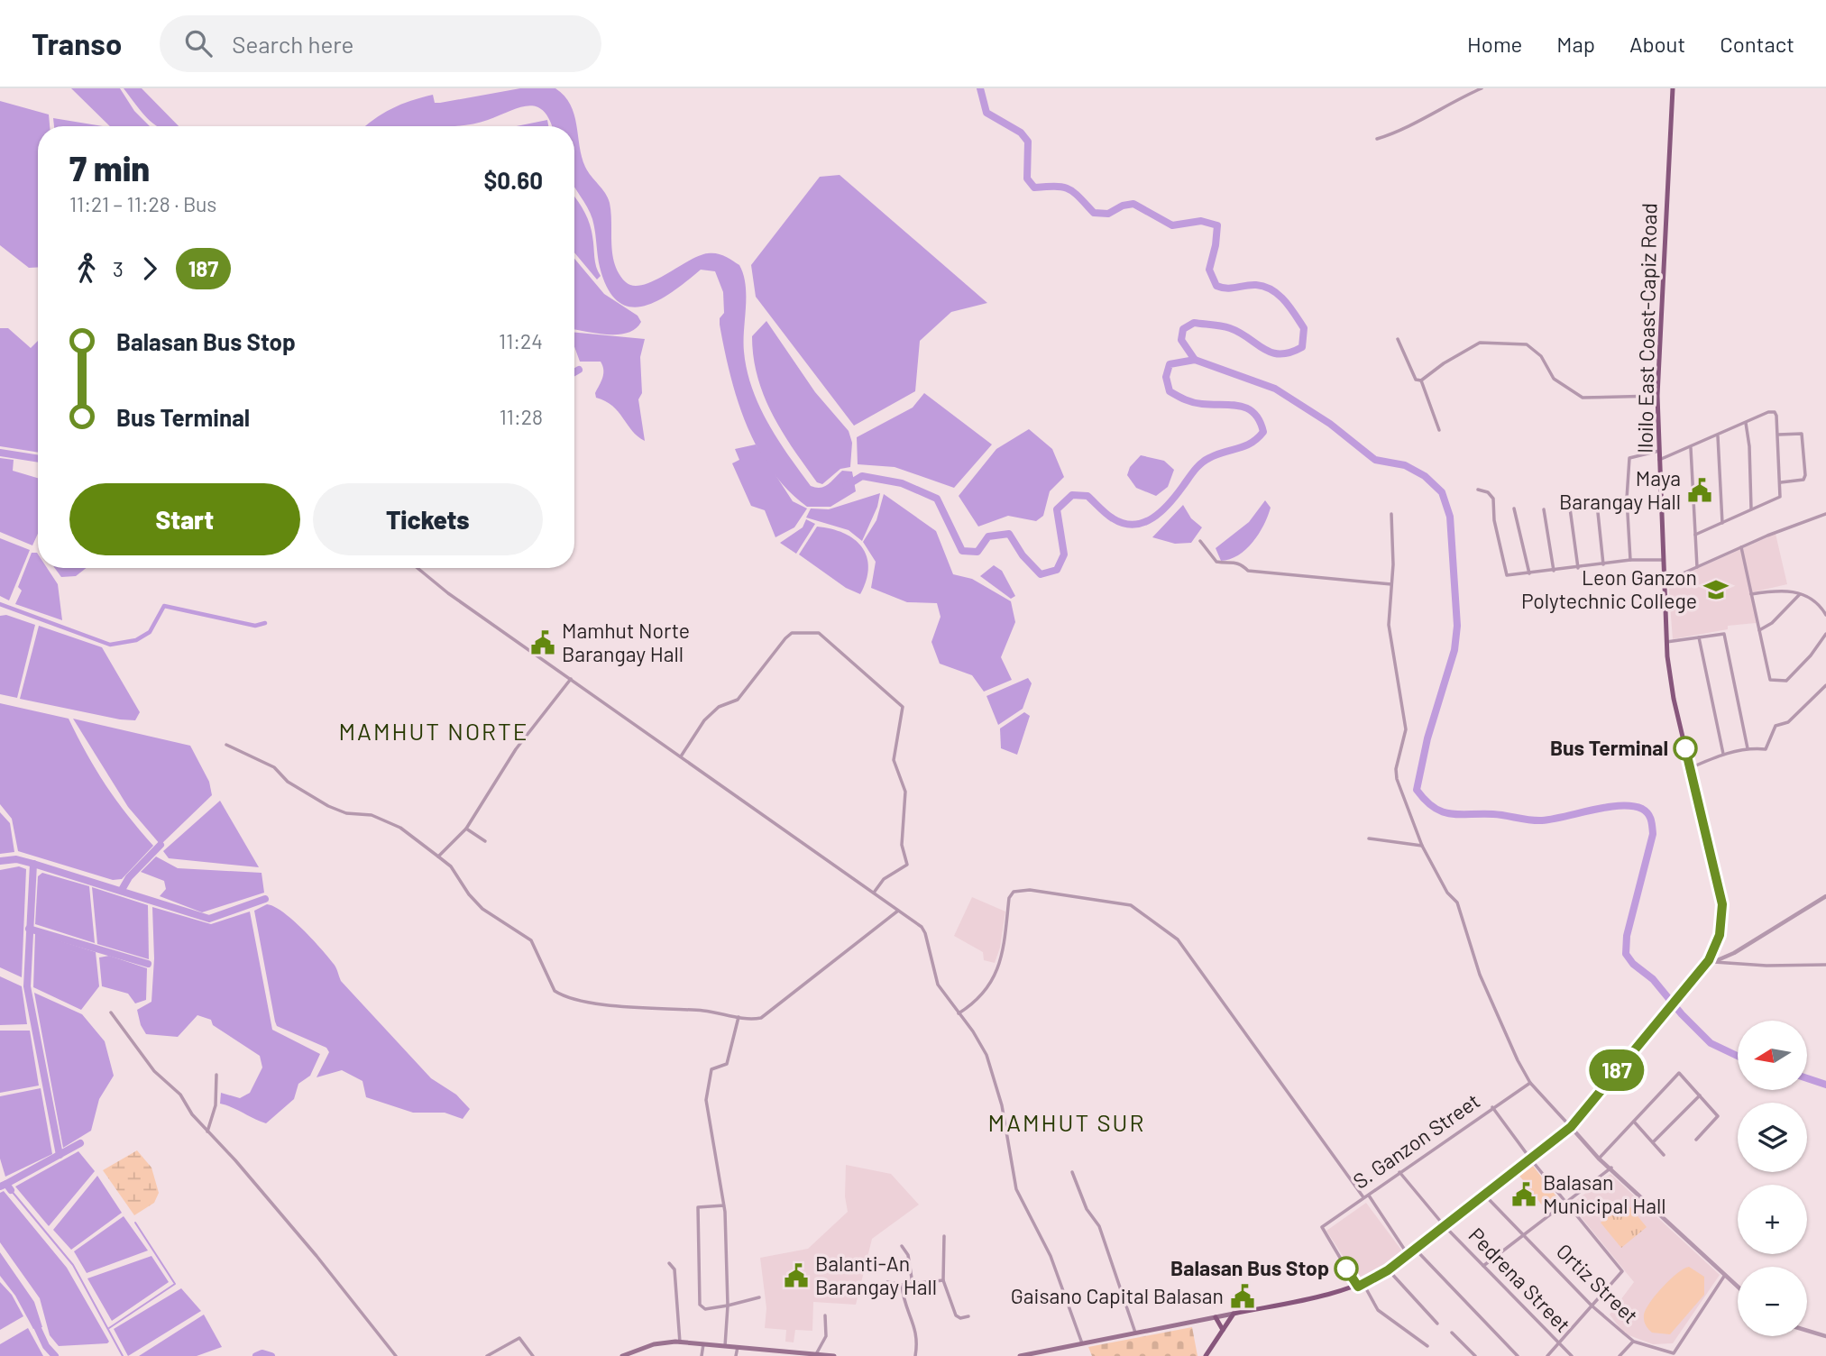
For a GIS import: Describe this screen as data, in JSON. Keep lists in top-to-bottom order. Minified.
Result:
{"streets":{"main road":["Iloilo East Coast-Capiz Road"],"street":["S. Ganzon Street","Pedrena Street","Ortiz Street"]},"crossings":[["Iloilo East Coast-Capiz Road","S. Ganzon Street"],["Iloilo East Coast-Capiz Road","Pedrena Street"],["Iloilo East Coast-Capiz Road","Ortiz Street"],["S. Ganzon Street","Pedrena Street"]],"districts":["MAMHUT NORTE","MAMHUT SUR"],"places":{"public building":["Maya Barangay Hall","Mamhut Norte Barangay Hall","Balasan Municipal Hall","Balanti-An Barangay Hall","Gaisano Capital Balasan"],"school or university":["Leon Ganzon Polytechnic College"],"other":["Bus Terminal","Balasan Bus Stop"]},"lines":["bus line 187"],"north":"left","page":{"header":"Transo","search":"Search here","nav":["Home","Map","About","Contact"],"on_map":"187","heading":["7 min","11:21 – 11:28 · Bus","$0.60"],"legs":["3","187"],"list":[{"name":"Balasan Bus Stop","value":"11:24"},{"name":"Bus Terminal","value":"11:28"}],"buttons":["Start","Tickets"],"map_buttons":["+","−"]}}
